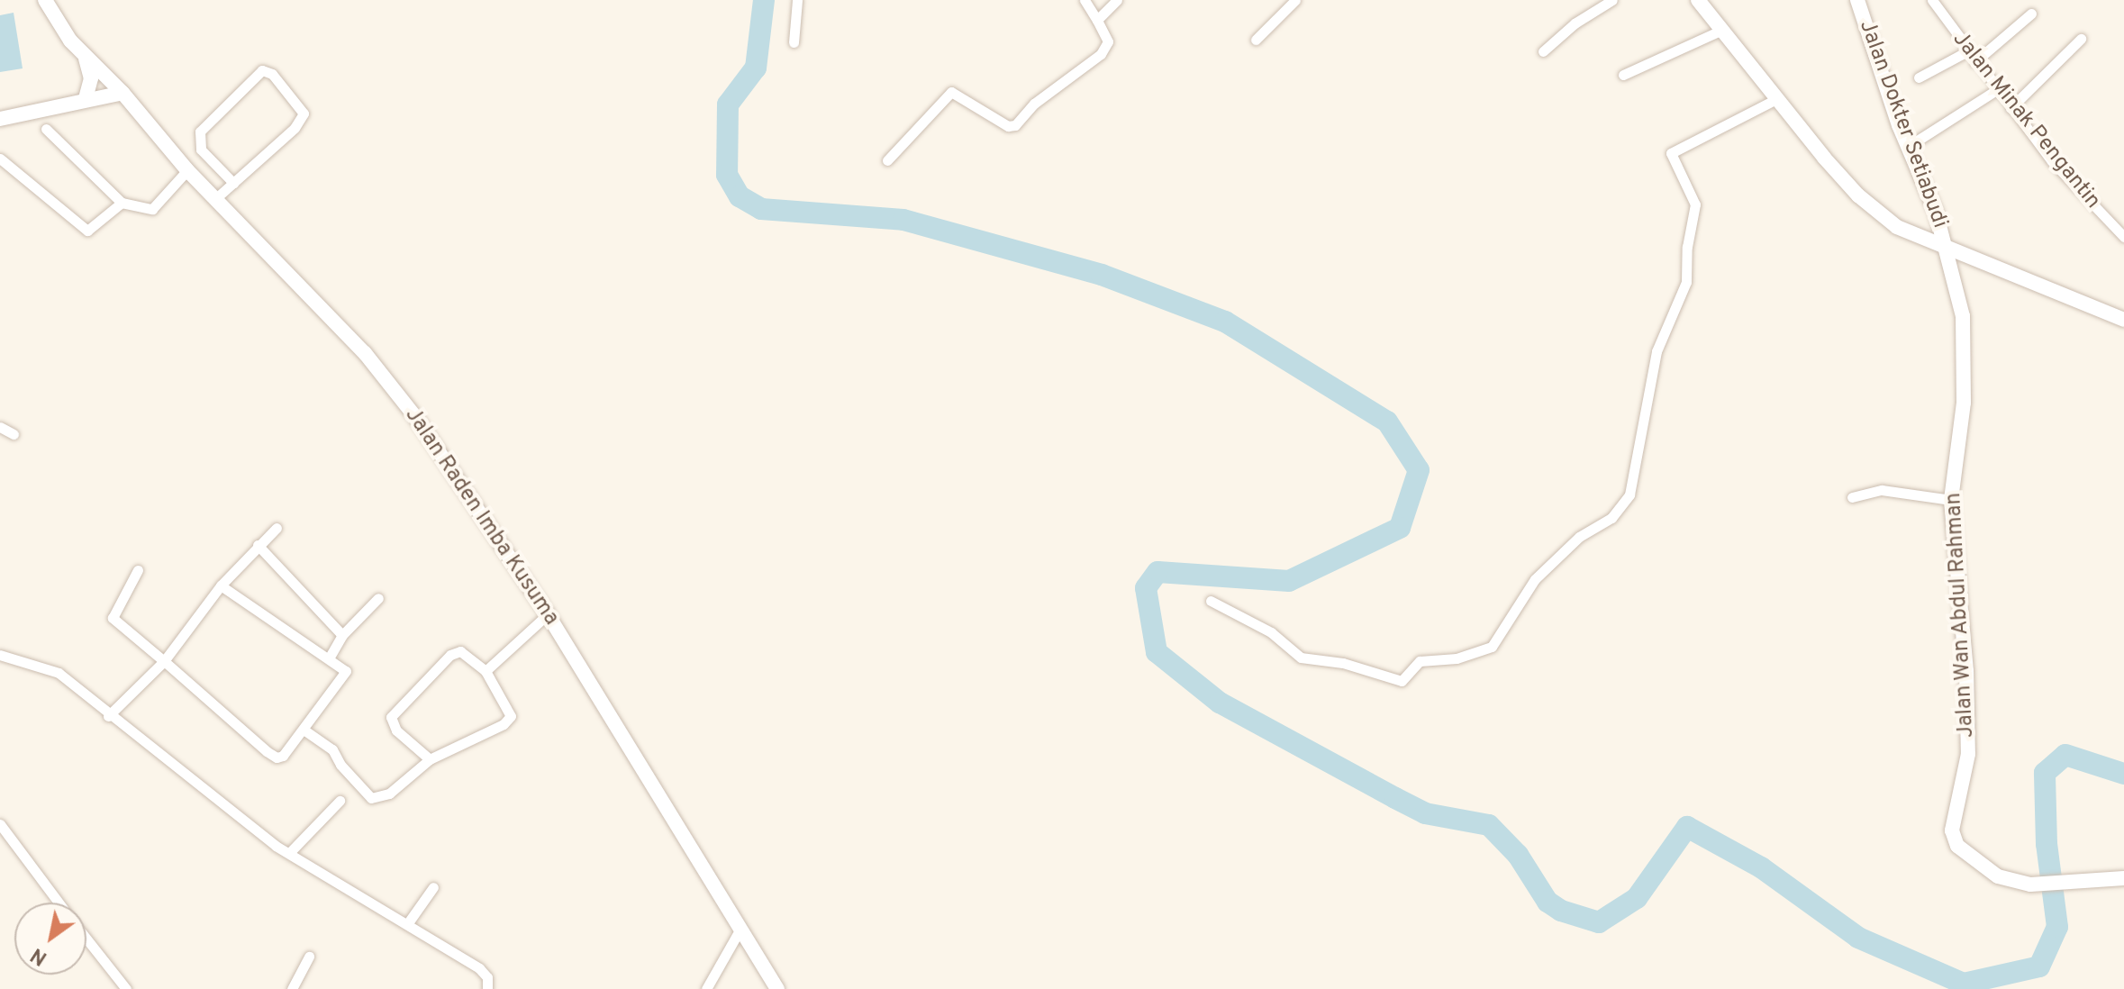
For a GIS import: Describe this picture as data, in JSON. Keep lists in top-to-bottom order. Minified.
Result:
{"streets":{"street":["Jalan Minak Pengantin","Jalan Dokter Setiabudi","Jalan Raden Imba Kusuma","Jalan Wan Abdul Rahman"]},"crossings":[["Jalan Dokter Setiabudi","Jalan Wan Abdul Rahman"]],"north":"bottom left"}
